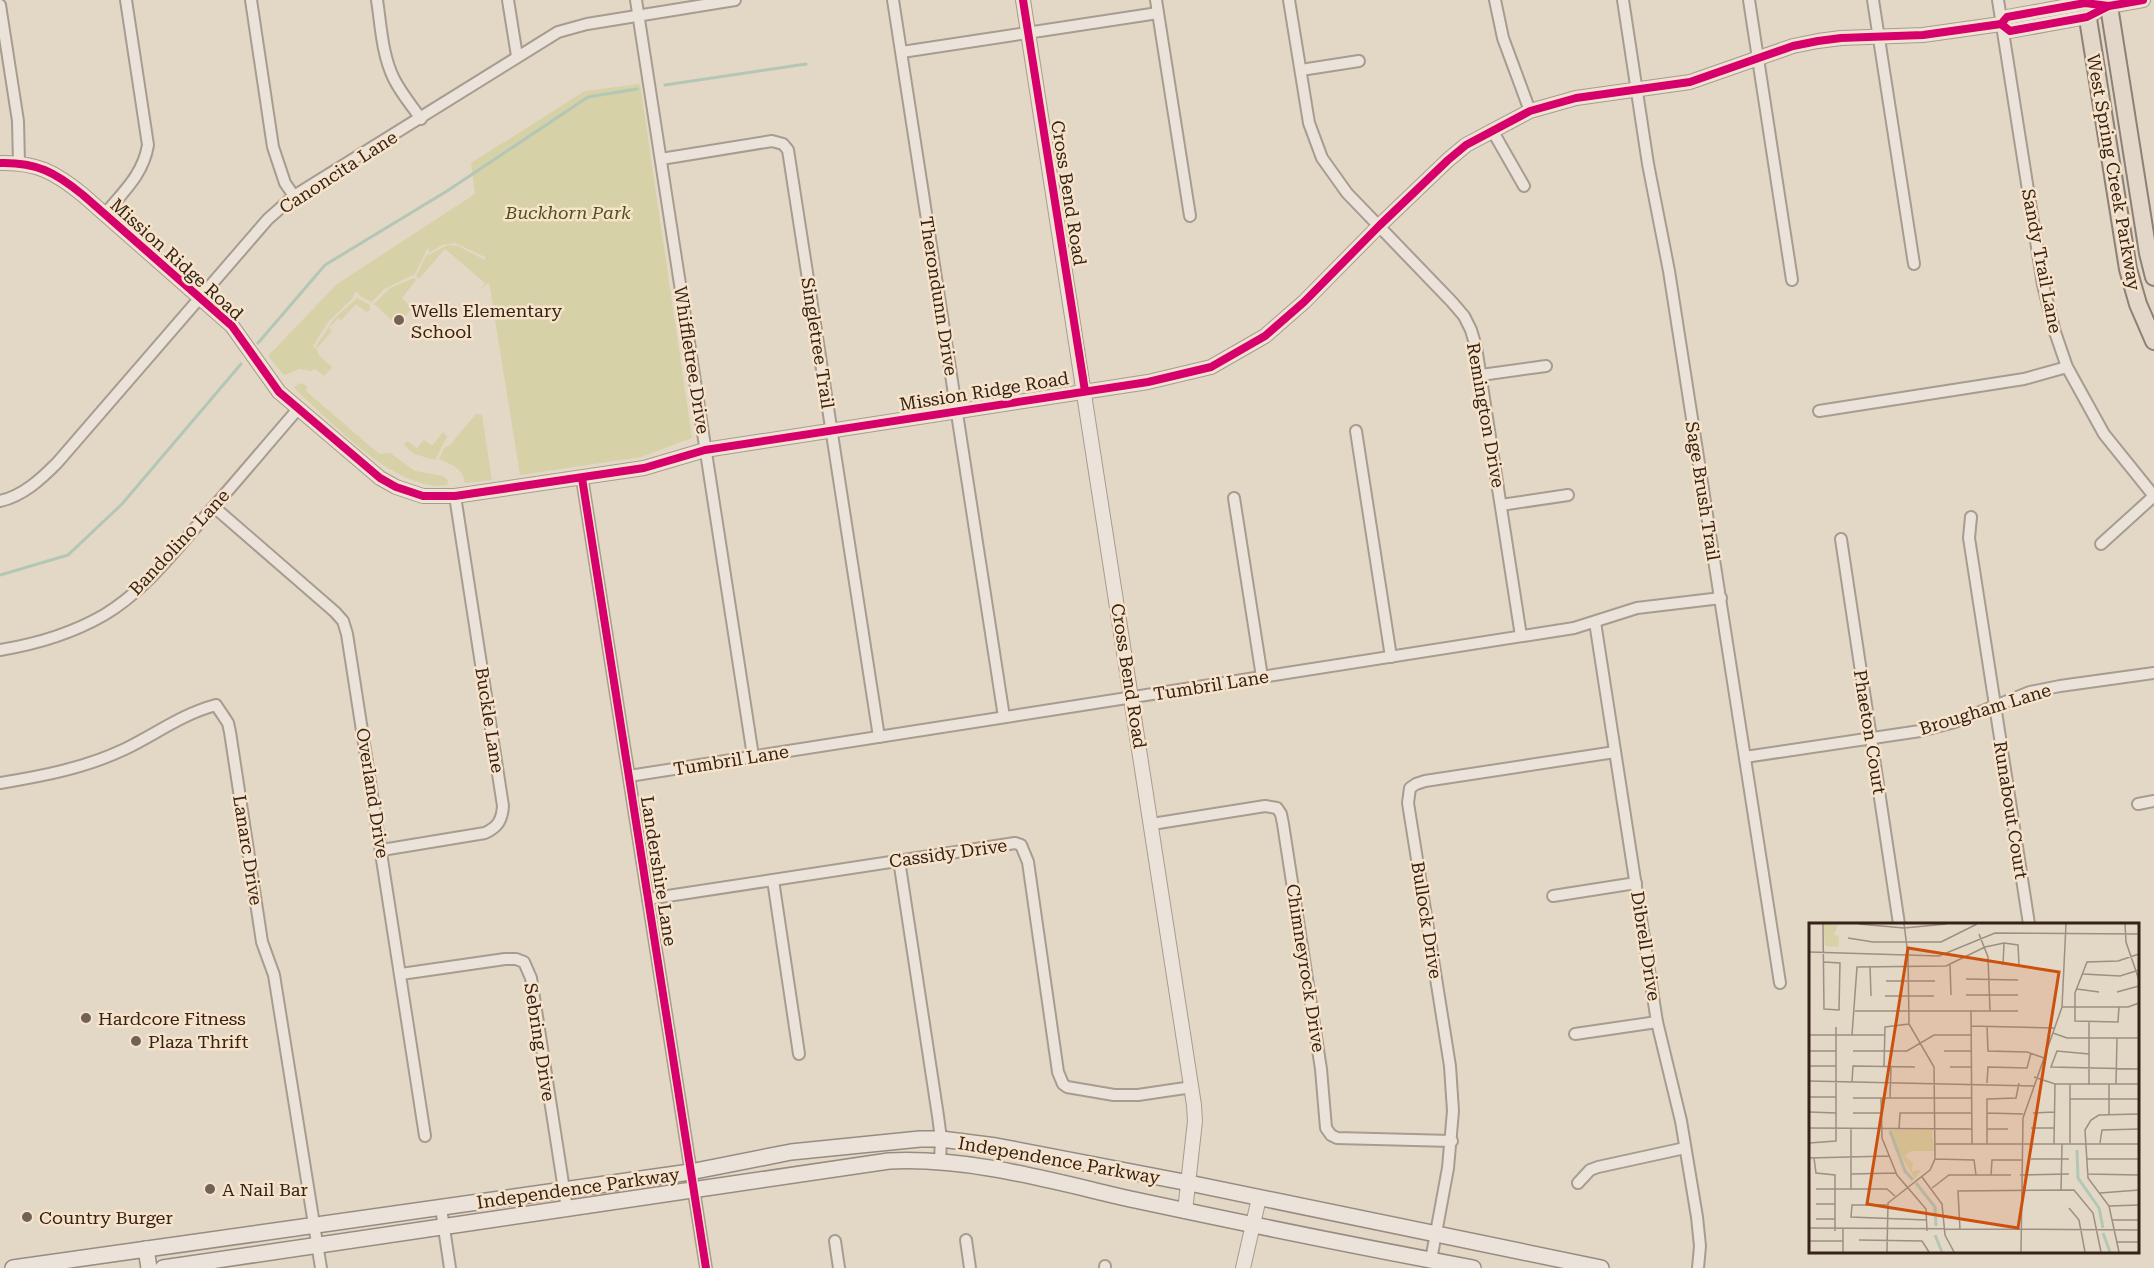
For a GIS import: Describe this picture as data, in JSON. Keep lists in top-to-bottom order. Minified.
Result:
{"streets":{"main road":["West Spring Creek Parkway","Independence Parkway"],"street":["Canoncita Lane","Cross Bend Road","Mission Ridge Road","Sandy Trail Lane","Therondunn Drive","Singletree Trail","Whiffletree Drive","Remington Drive","Sage Brush Trail","Bandolino Lane","Tumbril Lane","Brougham Lane","Buckle Lane","Phaeton Court","Overland Drive","Runabout Court","Lanarc Drive","Cassidy Drive","Landershire Lane","Bullock Drive","Dibrell Drive","Chimneyrock Drive","Sebring Drive"]},"crossings":[["Canoncita Lane","Mission Ridge Road"],["Canoncita Lane","Whiffletree Drive"],["West Spring Creek Parkway","Mission Ridge Road"],["Cross Bend Road","Mission Ridge Road"],["Cross Bend Road","Tumbril Lane"],["Cross Bend Road","Cassidy Drive"],["Cross Bend Road","Chimneyrock Drive"],["Cross Bend Road","Independence Parkway"],["Mission Ridge Road","Sandy Trail Lane"],["Mission Ridge Road","Therondunn Drive"],["Mission Ridge Road","Singletree Trail"],["Mission Ridge Road","Whiffletree Drive"],["Mission Ridge Road","Remington Drive"],["Mission Ridge Road","Sage Brush Trail"],["Mission Ridge Road","Bandolino Lane"],["Mission Ridge Road","Buckle Lane"],["Mission Ridge Road","Landershire Lane"],["Therondunn Drive","Tumbril Lane"],["Singletree Trail","Whiffletree Drive"],["Singletree Trail","Tumbril Lane"],["Whiffletree Drive","Tumbril Lane"],["Remington Drive","Tumbril Lane"],["Sage Brush Trail","Tumbril Lane"],["Sage Brush Trail","Brougham Lane"],["Bandolino Lane","Overland Drive"],["Tumbril Lane","Landershire Lane"],["Tumbril Lane","Dibrell Drive"],["Brougham Lane","Phaeton Court"],["Brougham Lane","Runabout Court"],["Buckle Lane","Overland Drive"],["Overland Drive","Sebring Drive"],["Lanarc Drive","Independence Parkway"],["Cassidy Drive","Landershire Lane"],["Landershire Lane","Independence Parkway"],["Bullock Drive","Dibrell Drive"],["Bullock Drive","Chimneyrock Drive"],["Bullock Drive","Independence Parkway"],["Sebring Drive","Independence Parkway"]],"parks":["Buckhorn Park"],"places":["Wells Elementary School","Hardcore Fitness","Plaza Thrift","A Nail Bar","Country Burger"]}
